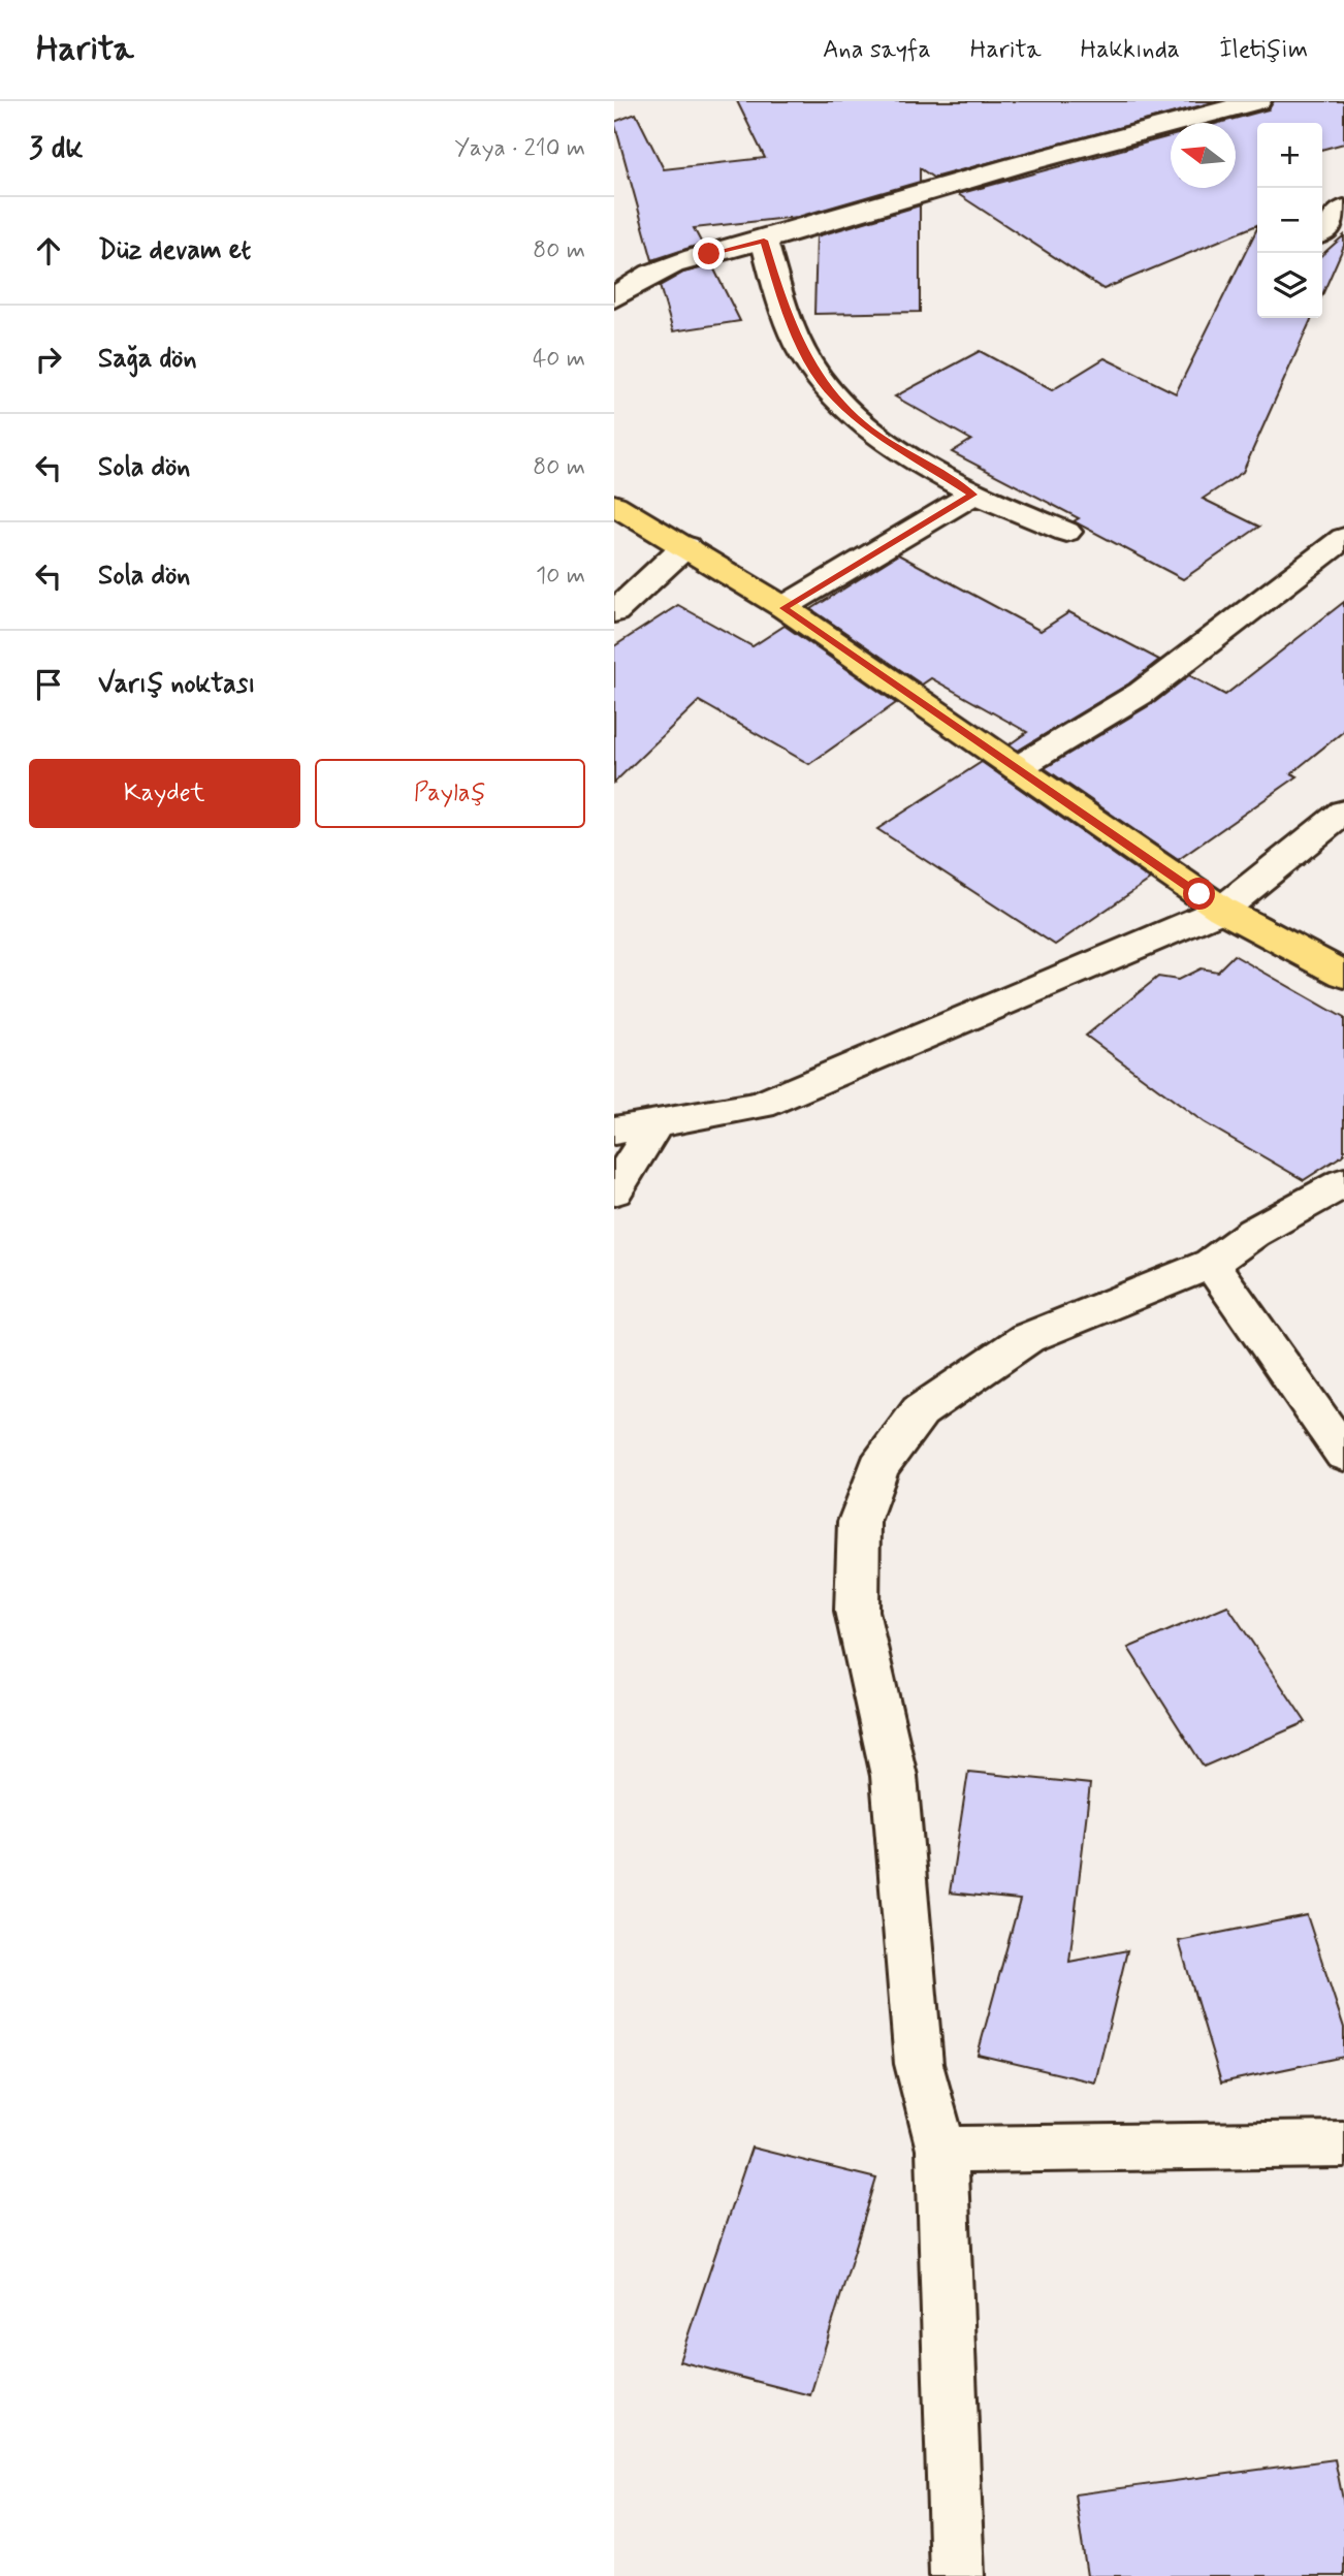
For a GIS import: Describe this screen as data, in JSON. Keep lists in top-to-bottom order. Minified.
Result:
{"north":"left","page":{"header":"Harita","nav":["Ana sayfa","Harita","Hakkında","İletişim"],"heading":["3 dk","Yaya · 210 m"],"map_buttons":["+","−"],"list":[["Düz devam et","80 m"],["Sağa dön","40 m"],["Sola dön","80 m"],["Sola dön","10 m"],"Varış noktası"],"buttons":["Kaydet","Paylaş"]}}
